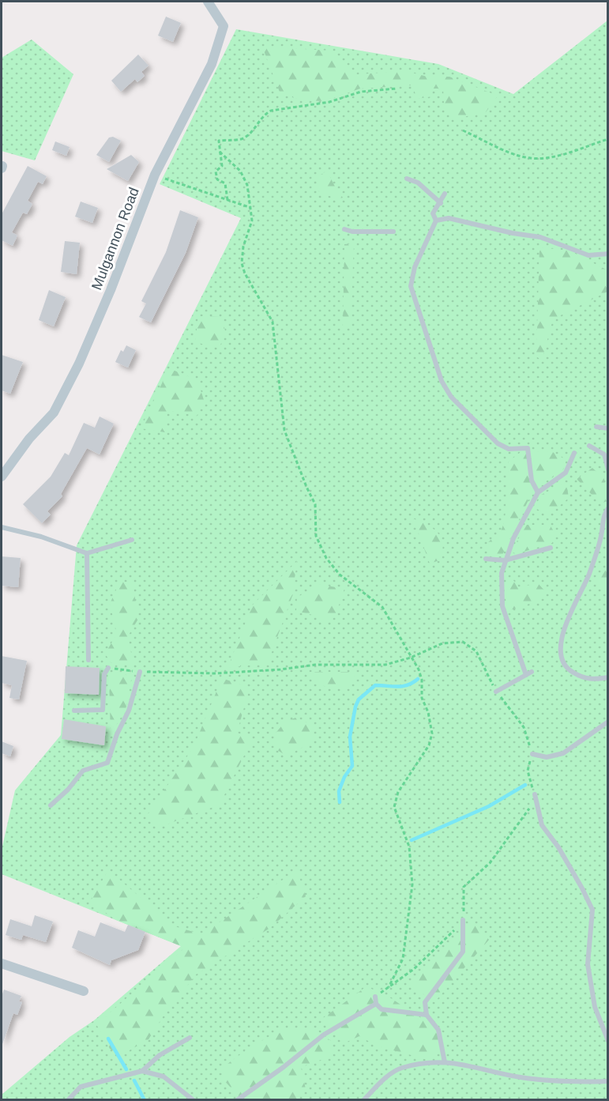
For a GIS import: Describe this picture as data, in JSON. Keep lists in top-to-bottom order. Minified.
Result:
{"streets":{"street":["Mulgannon Road"]}}
